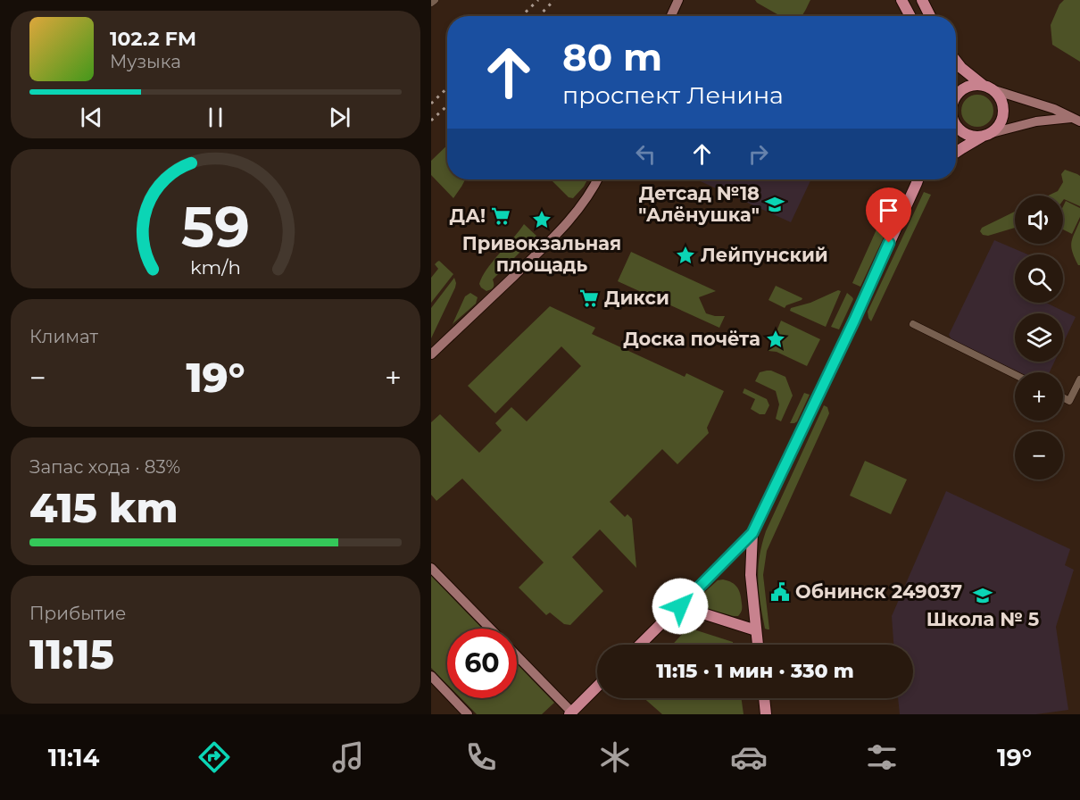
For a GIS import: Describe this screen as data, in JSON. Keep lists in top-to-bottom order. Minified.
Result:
{"places":{"school or university":["Детсад №18 \"Алёнушка\"","Школа № 5"],"supermarket":["ДА!","Дикси"],"place":["Привокзальная площадь","Лейпунский","Доска почёта"],"public building":["Обнинск 249037"]},"page":{"turn":["80 m","проспект Ленина"],"song":["102.2 FM","Музыка"],"map_buttons":["+","−"],"tile":["Климат",["Запас хода · 83%","415 km"],["Прибытие","11:15"]],"heat":["−","19°","+"],"limit":"60","trip":"11:15 · 1 мин · 330 m","tabs":["11:14","19°"],"gauge":["59","km/h"]}}
